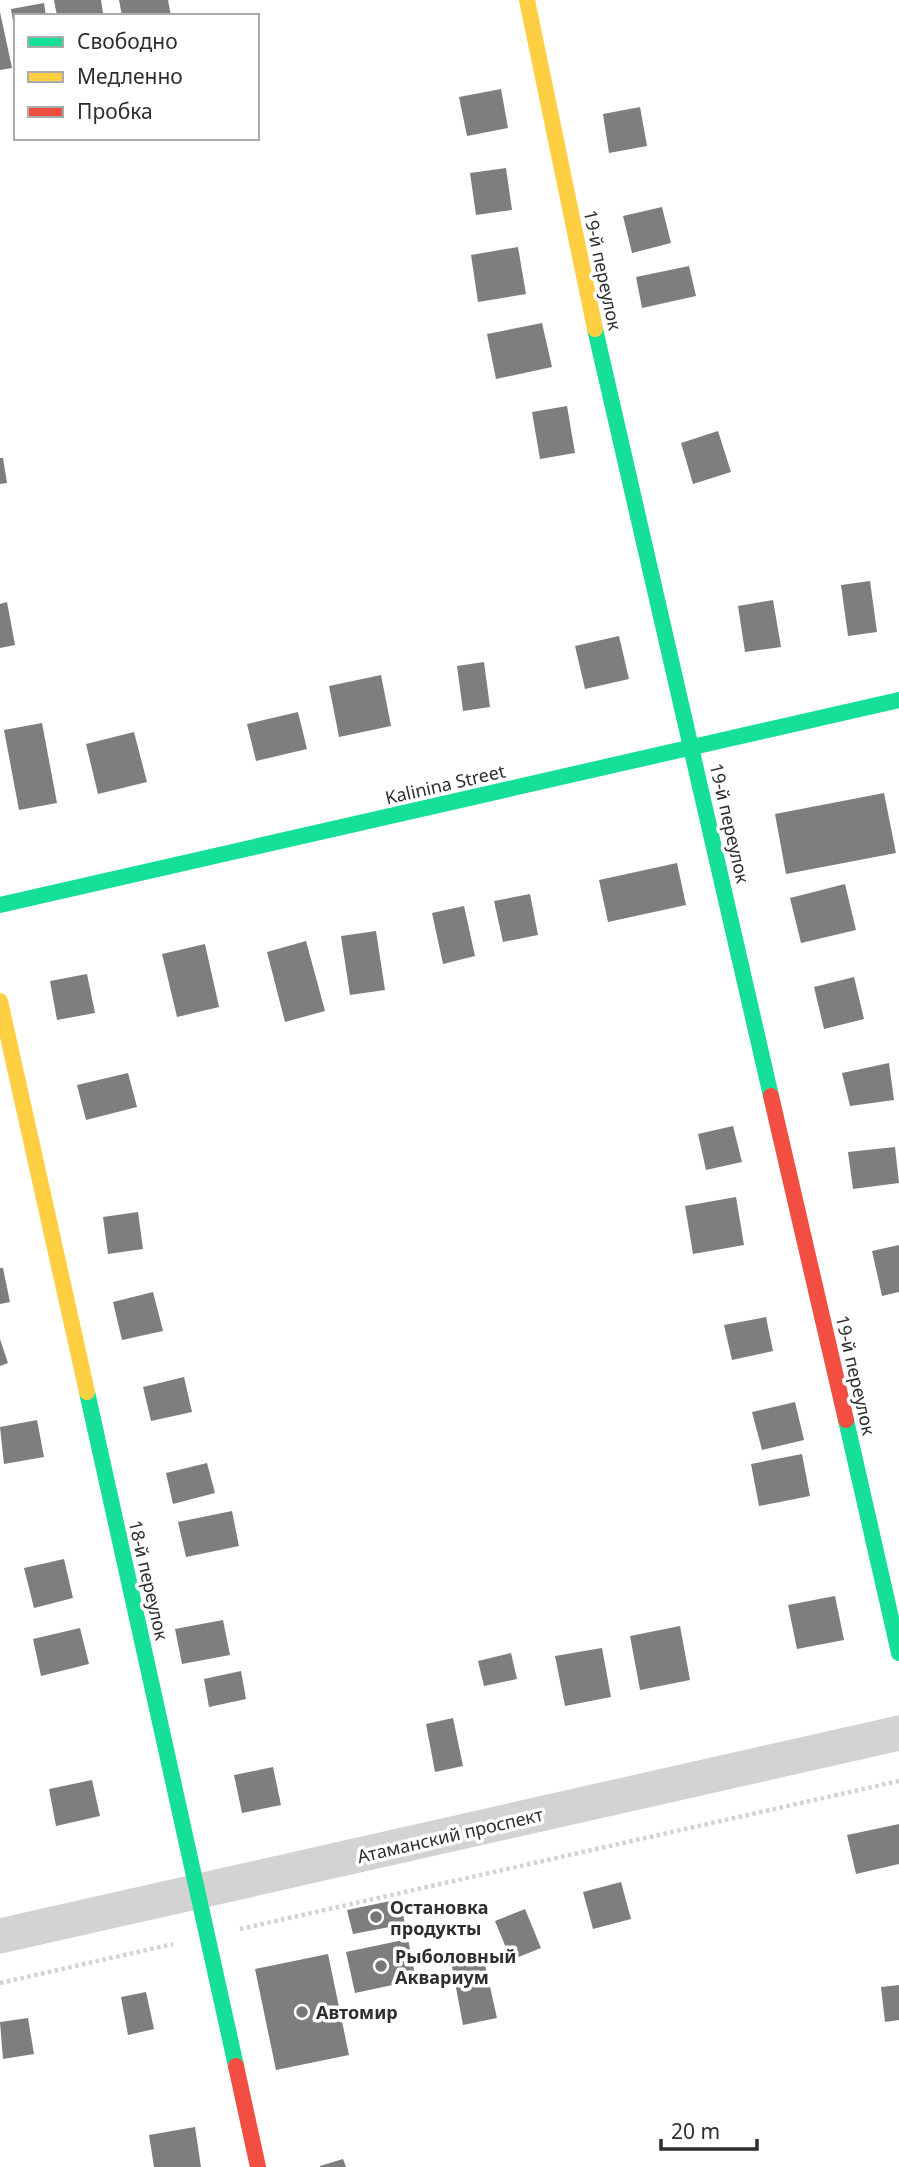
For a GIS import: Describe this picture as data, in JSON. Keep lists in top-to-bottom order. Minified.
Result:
{"streets":{"street":["19-й переулок","Kalinina Street","18-й переулок","Атаманский проспект"]},"crossings":[["19-й переулок","Kalinina Street"],["18-й переулок","Атаманский проспект"]],"places":["Остановка продукты","Рыболовный Аквариум","Автомир"],"legend":["Свободно","Медленно","Пробка"],"scale_bar":"20 m"}
